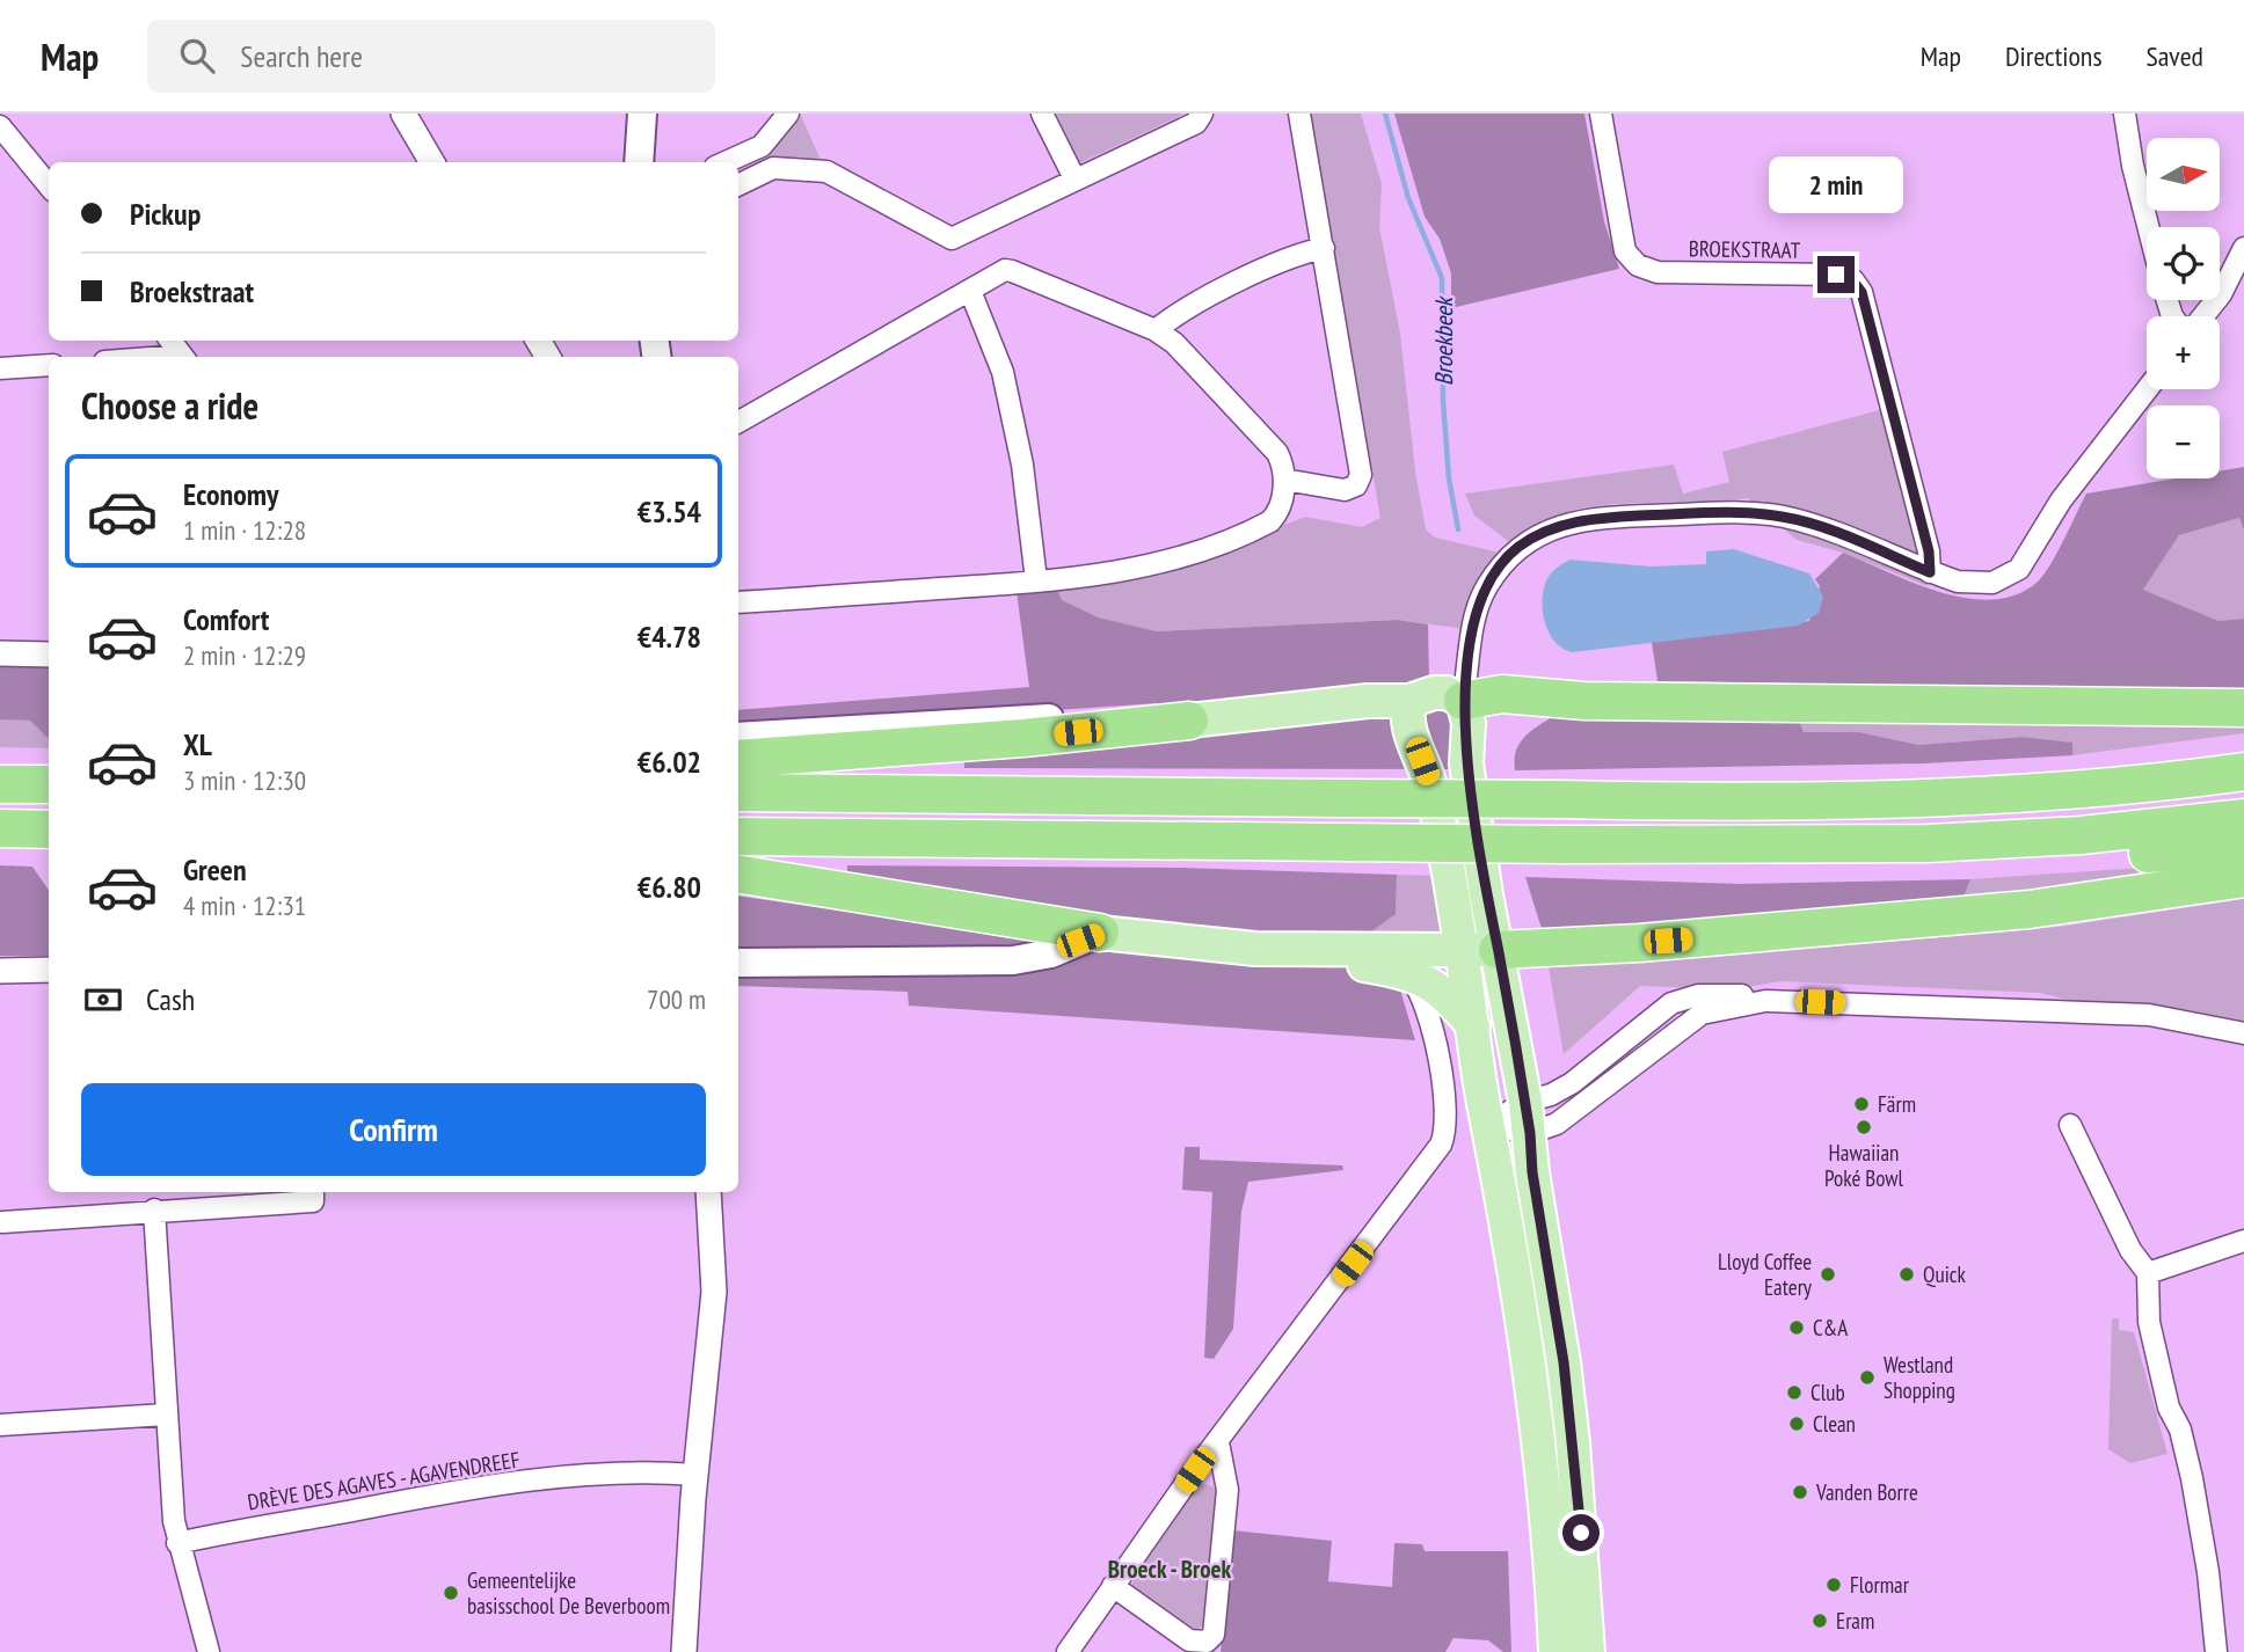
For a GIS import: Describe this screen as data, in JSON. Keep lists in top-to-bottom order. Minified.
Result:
{"streets":{"street":["BROEKSTRAAT","DRÈVE DES AGAVES - AGAVENDREEF"]},"districts":["Broeck - Broek"],"water":["Broekbeek"],"places":["Färm","Hawaiian Poké Bowl","Lloyd Coffee Eatery","Quick","C&A","Westland Shopping","Club","Clean","Vanden Borre","Flormar","Gemeentelijke basisschool De Beverboom","Eram"],"north":"right","page":{"header":"Map","search":"Search here","nav":["Map","Directions","Saved"],"map_buttons":["+","−"],"bubble":"2 min","banner":["Pickup","Broekstraat"],"heading":"Choose a ride","list":[{"name":"Economy","note":"1 min · 12:28","value":"€3.54"},{"name":"Comfort","note":"2 min · 12:29","value":"€4.78"},{"name":"XL","note":"3 min · 12:30","value":"€6.02"},{"name":"Green","note":"4 min · 12:31","value":"€6.80"}],"pay":["Cash","700 m"],"buttons":"Confirm"}}
